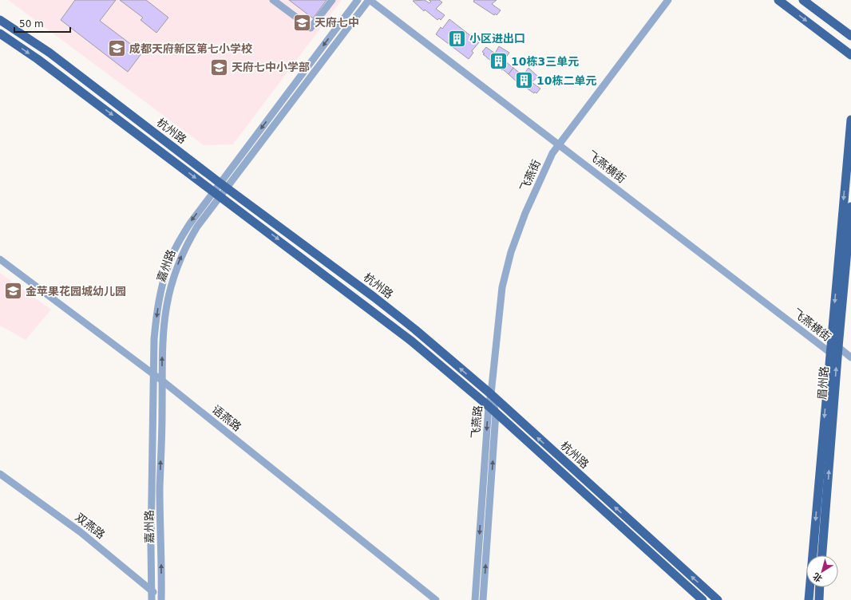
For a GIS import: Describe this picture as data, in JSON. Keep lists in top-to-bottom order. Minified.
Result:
{"streets":{"main road":["杭州路","眉州路"],"street":["飞燕横街","飞燕街","嘉州路","语燕路","飞燕路","双燕路"]},"crossings":[["杭州路","飞燕街"],["杭州路","嘉州路"],["杭州路","飞燕路"],["飞燕横街","飞燕街"],["飞燕街","飞燕路"],["嘉州路","语燕路"],["嘉州路","双燕路"]],"places":{"school or university":["天府七中","成都天府新区第七小学校","天府七中小学部","金苹果花园城幼儿园"],"building":["小区进出口","10栋3三单元","10栋二单元"]},"scale_bar":"50 m","north":"bottom left"}
